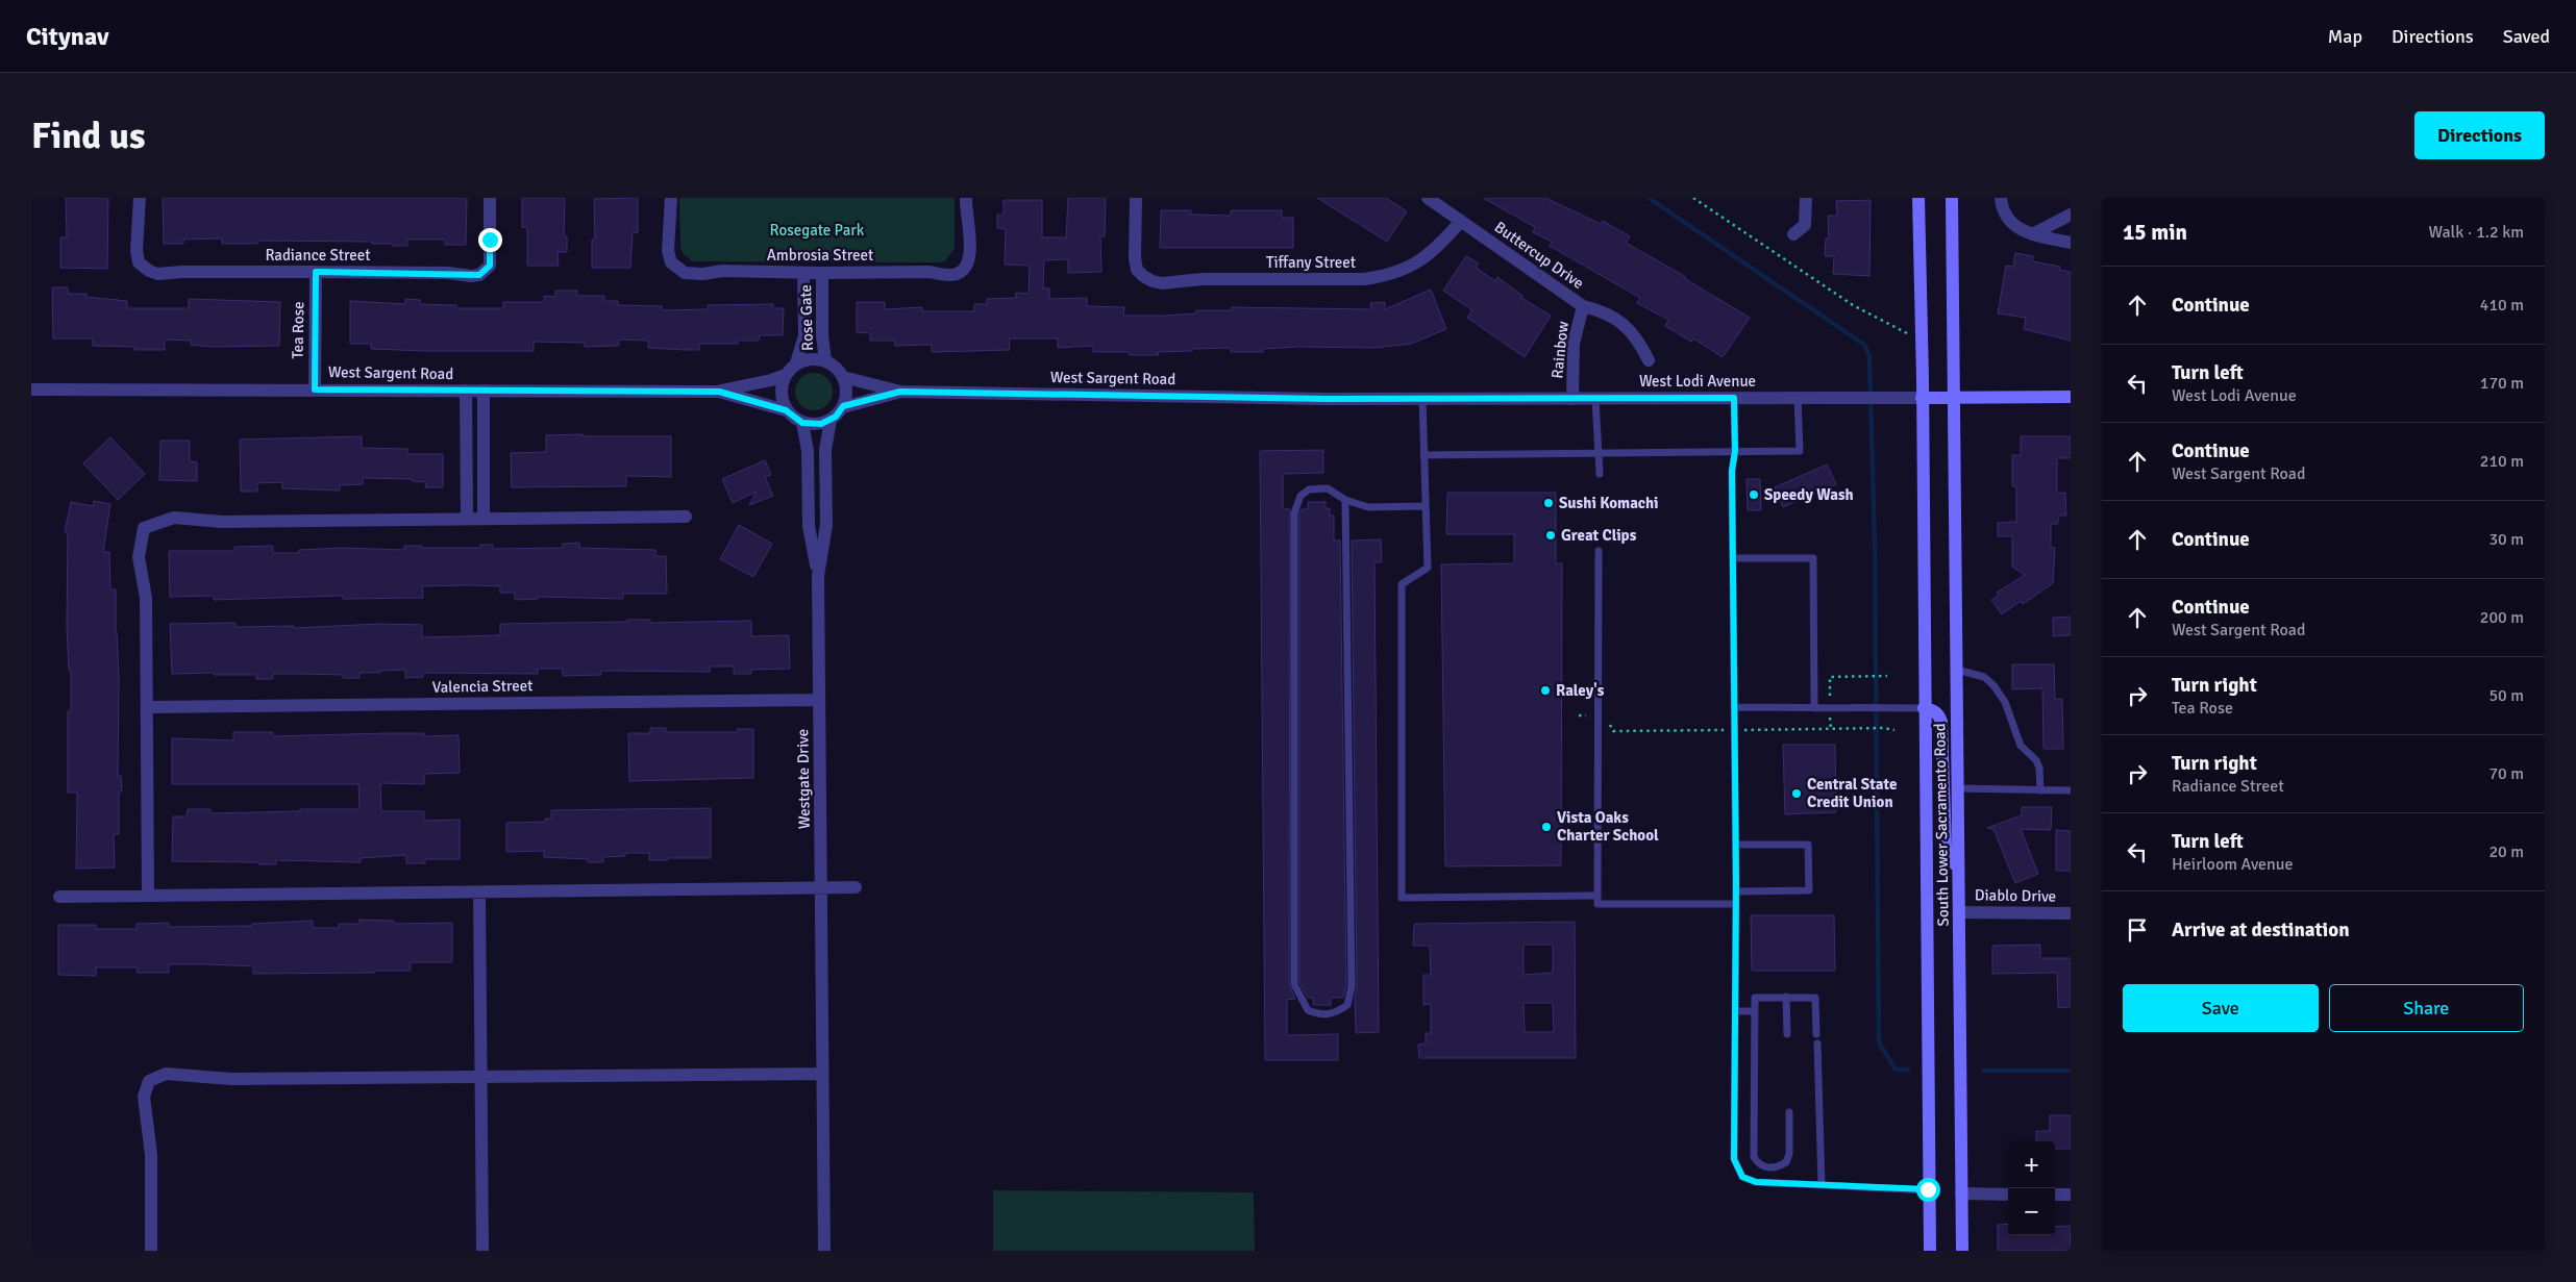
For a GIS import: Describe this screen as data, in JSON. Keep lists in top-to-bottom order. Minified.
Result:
{"streets":{"main road":["West Lodi Avenue","South Lower Sacramento Road"],"street":["Radiance Street","Ambrosia Street","Buttercup Drive","Tiffany Street","Rose Gate","Tea Rose","Rainbow","West Sargent Road","Valencia Street","Westgate Drive","Diablo Drive"]},"crossings":[["Radiance Street","Tea Rose"],["Ambrosia Street","Rose Gate"],["Buttercup Drive","Tiffany Street"],["Buttercup Drive","Rainbow"],["Rose Gate","West Sargent Road"],["Rose Gate","Westgate Drive"],["Tea Rose","West Sargent Road"],["Rainbow","West Lodi Avenue"],["West Sargent Road","West Lodi Avenue"],["West Sargent Road","Westgate Drive"],["West Lodi Avenue","South Lower Sacramento Road"],["Valencia Street","Westgate Drive"],["South Lower Sacramento Road","Diablo Drive"]],"parks":["Rosegate Park"],"places":["Speedy Wash","Sushi Komachi","Great Clips","Raley's","Central State Credit Union","Vista Oaks Charter School"],"page":{"header":"Citynav","nav":["Map","Directions","Saved"],"buttons":["Directions",["Save","Share"]],"title":"Find us","heading":["15 min","Walk · 1.2 km"],"list":[["Continue","410 m"],["Turn left","West Lodi Avenue","170 m"],["Continue","West Sargent Road","210 m"],["Continue","30 m"],["Continue","West Sargent Road","200 m"],["Turn right","Tea Rose","50 m"],["Turn right","Radiance Street","70 m"],["Turn left","Heirloom Avenue","20 m"],"Arrive at destination"],"map_buttons":["+","−"]}}
